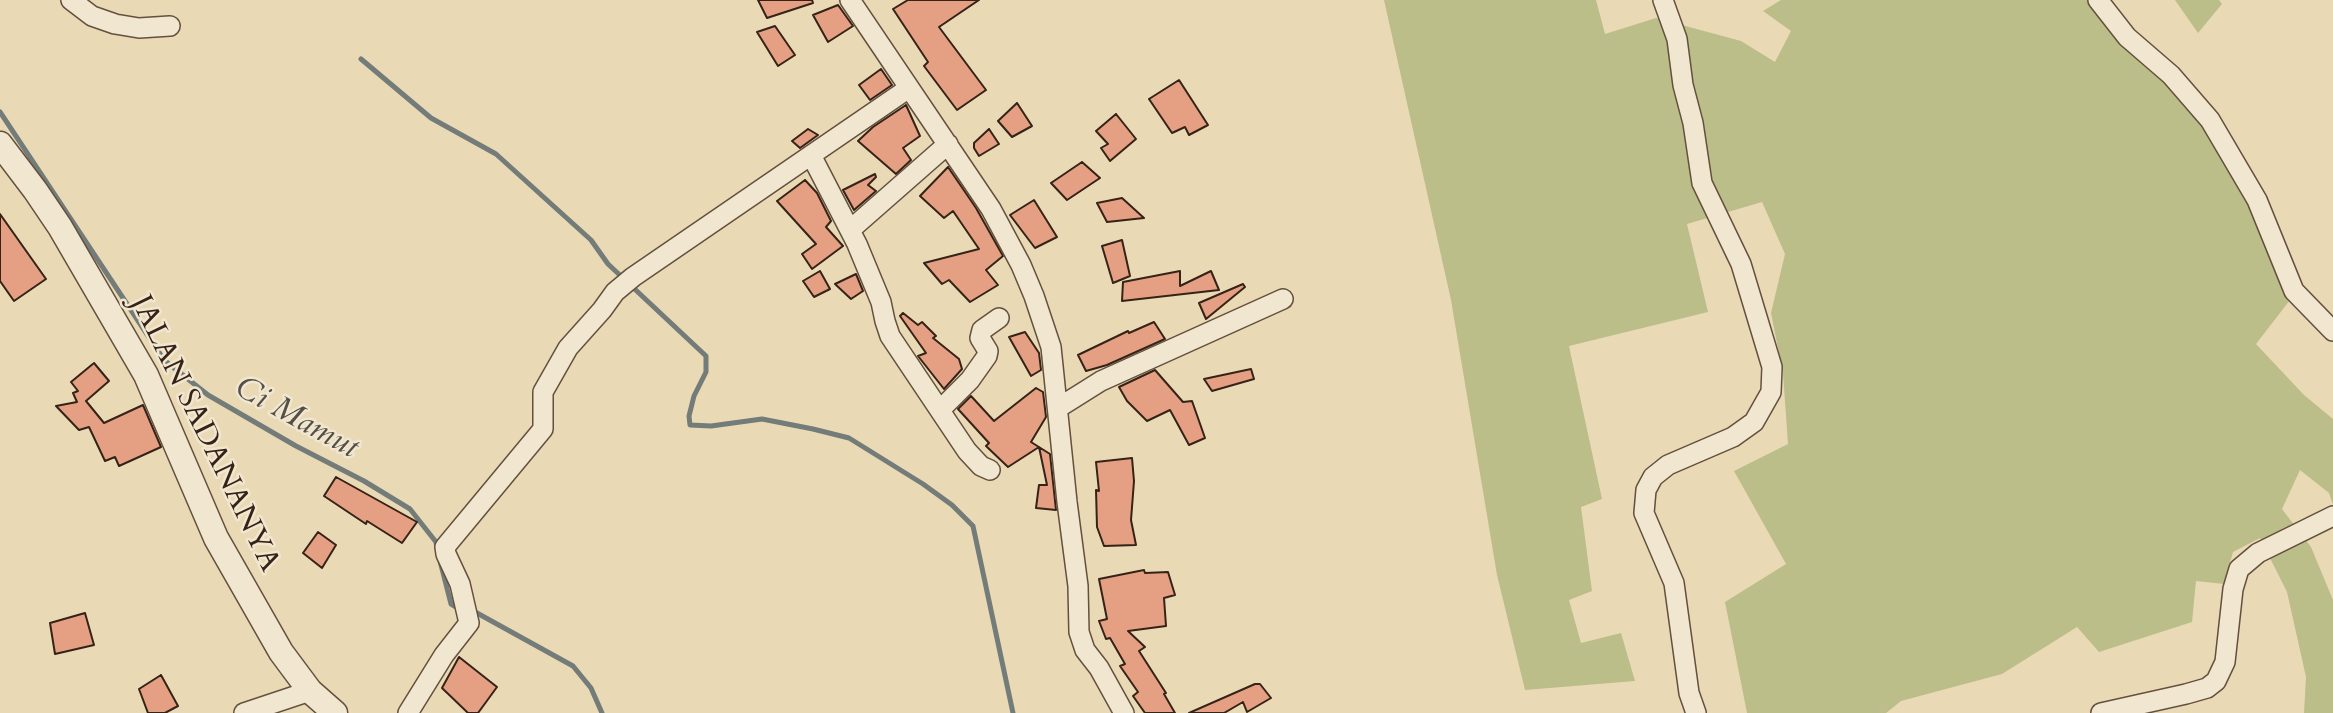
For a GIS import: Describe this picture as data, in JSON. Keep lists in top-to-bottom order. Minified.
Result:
{"streets":{"street":["JALAN SADANANYA"]},"water":["Ci Mamut"]}
